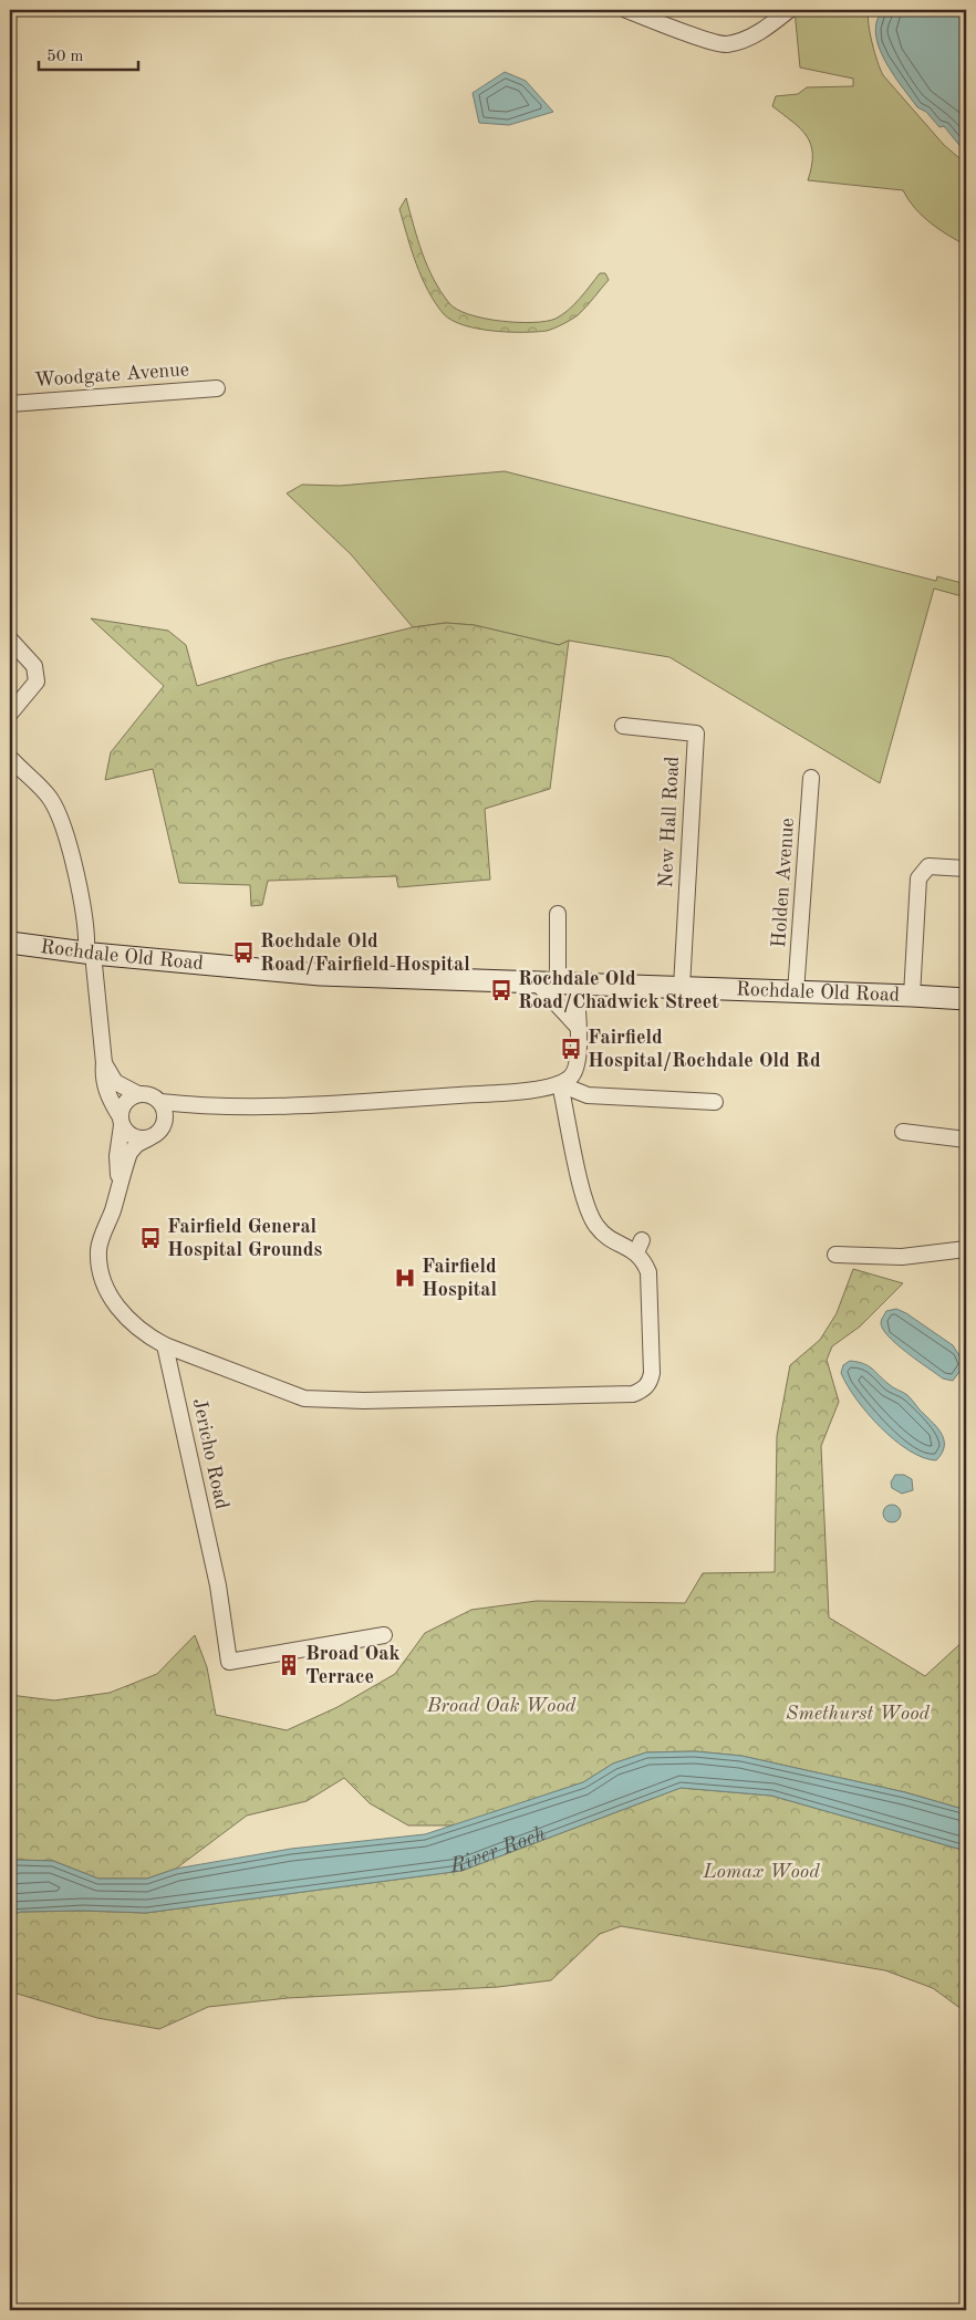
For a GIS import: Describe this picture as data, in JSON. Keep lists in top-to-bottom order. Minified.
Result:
{"streets":{"main road":["Rochdale Old Road"],"street":["Woodgate Avenue","New Hall Road","Holden Avenue","Jericho Road"]},"crossings":[["New Hall Road","Rochdale Old Road"],["Holden Avenue","Rochdale Old Road"]],"water":["River Roch"],"parks":["Broad Oak Wood","Smethurst Wood","Lomax Wood"],"places":{"bus stop":["Rochdale Old Road/Fairfield Hospital","Rochdale Old Road/Chadwick Street","Fairfield Hospital/Rochdale Old Rd","Fairfield General Hospital Grounds"],"hospital":["Fairfield Hospital"],"building":["Broad Oak Terrace"]},"scale_bar":"50 m"}
